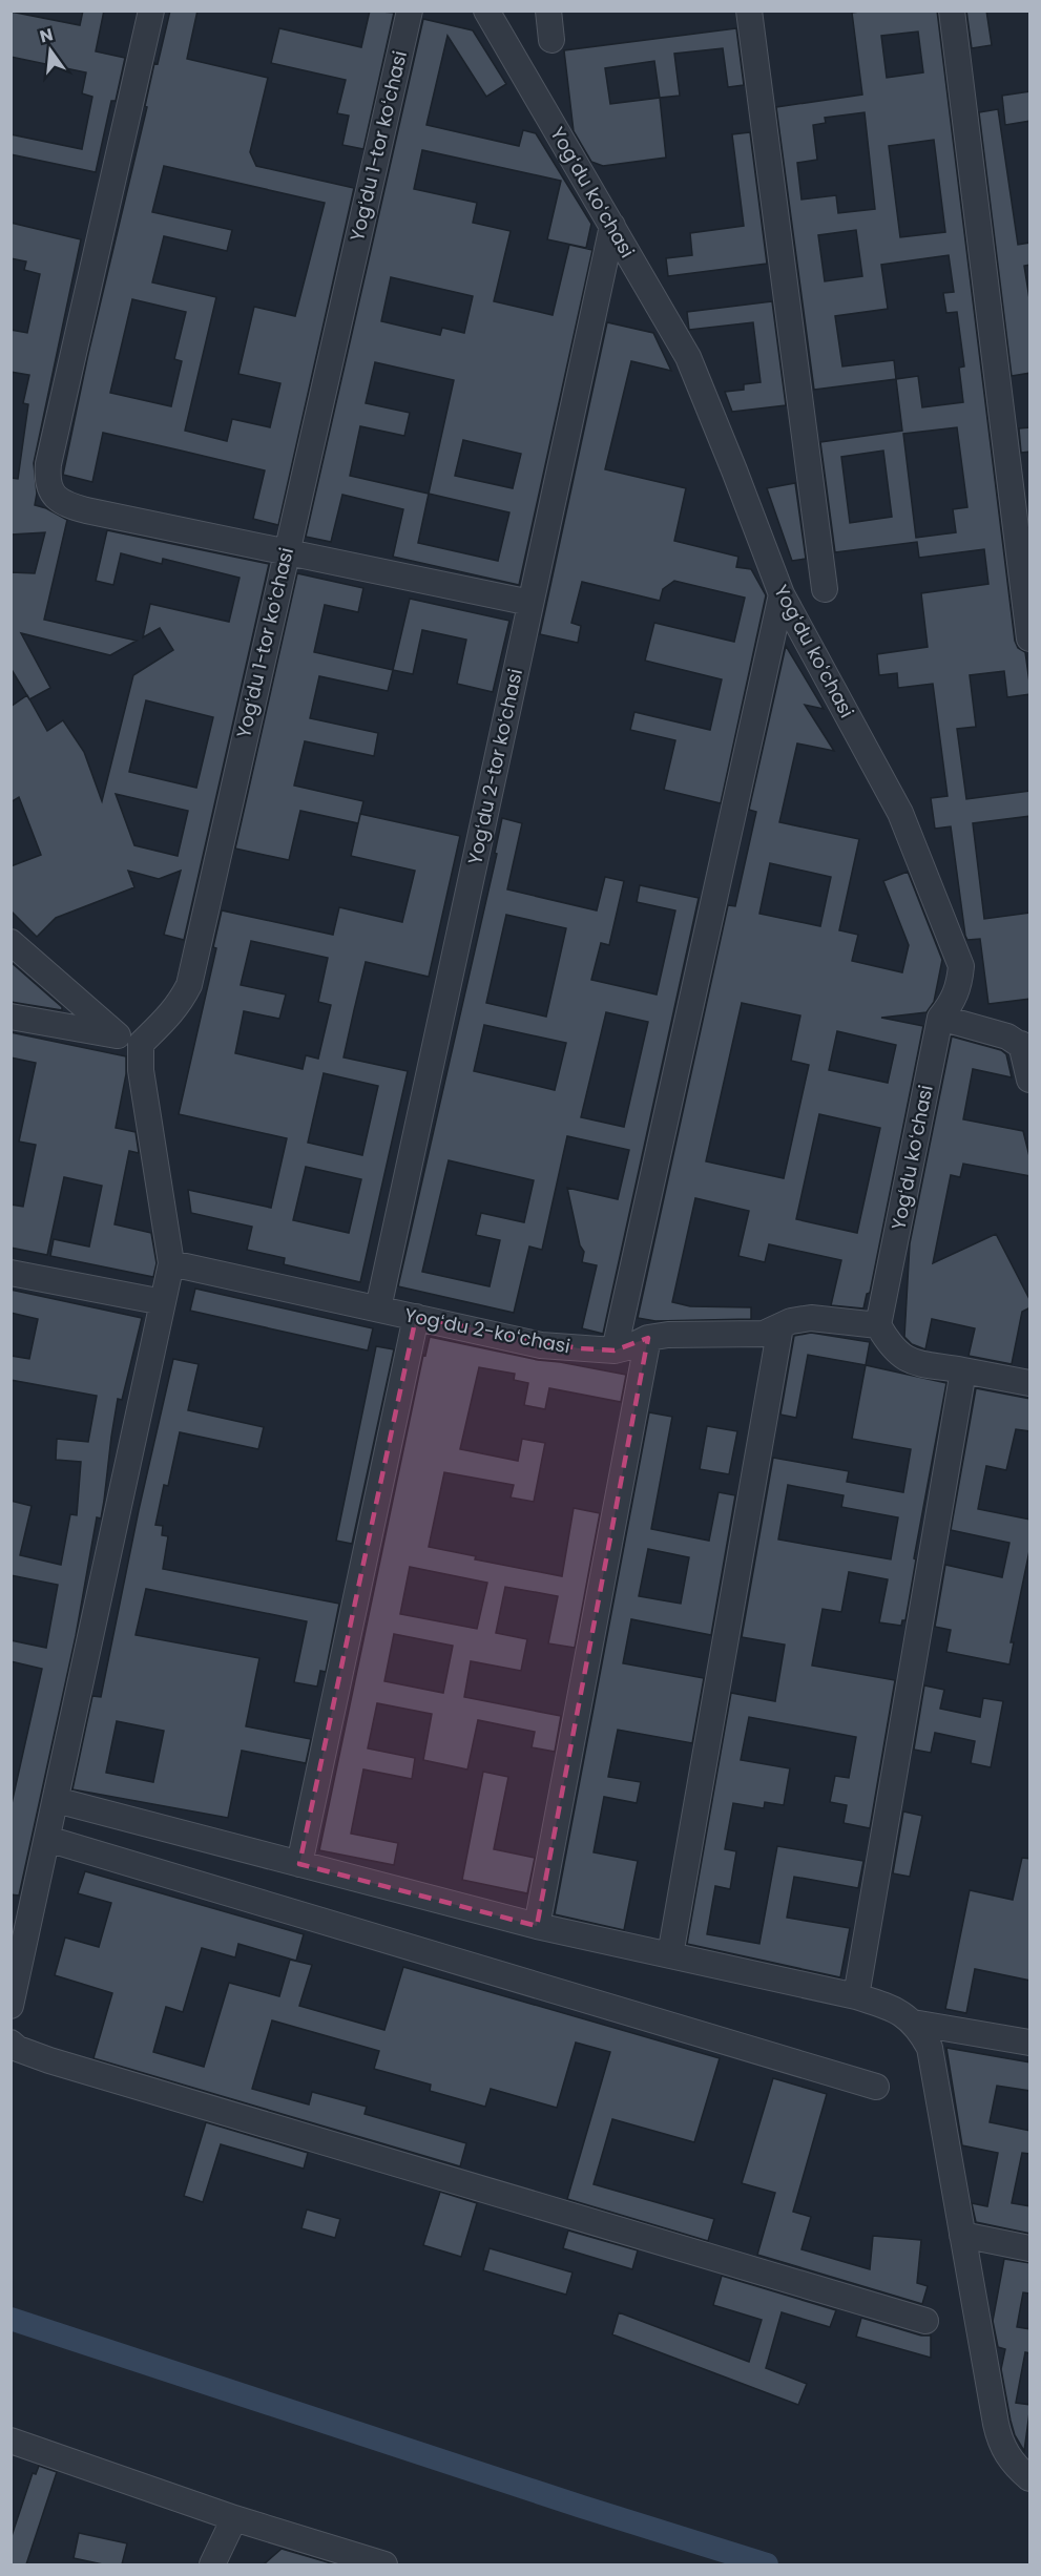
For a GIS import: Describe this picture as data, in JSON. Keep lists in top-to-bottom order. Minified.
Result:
{"streets":{"street":["Yogʻdu 1-tor koʻchasi","Yogʻdu koʻchasi","Yogʻdu 2-tor koʻchasi","Yogʻdu 2-koʻchasi"]},"crossings":[["Yogʻdu koʻchasi","Yogʻdu 2-tor koʻchasi"],["Yogʻdu koʻchasi","Yogʻdu 2-koʻchasi"],["Yogʻdu 2-tor koʻchasi","Yogʻdu 2-koʻchasi"]],"north":"top"}
